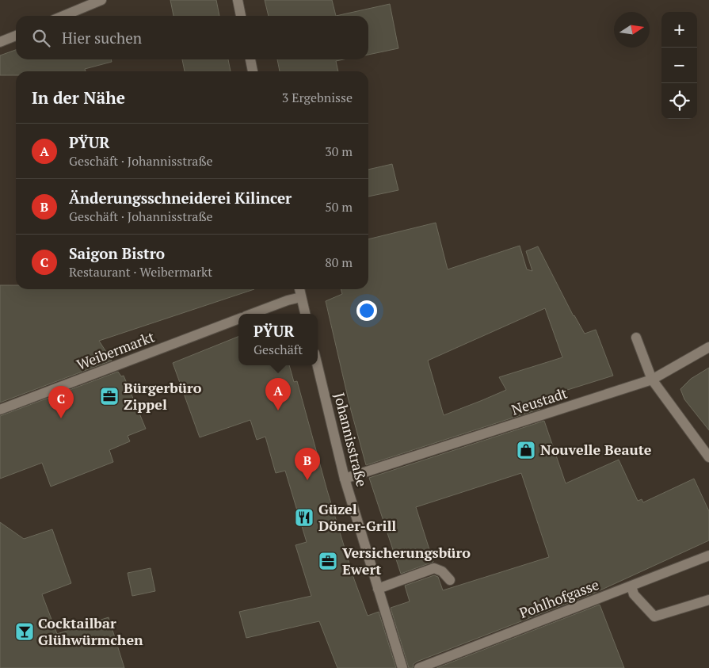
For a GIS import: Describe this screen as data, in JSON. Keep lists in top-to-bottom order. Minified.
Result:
{"streets":{"street":["Weibermarkt","Neustadt","Johannisstraße","Pohlhofgasse"]},"crossings":[["Neustadt","Johannisstraße"]],"places":{"office":["Bürgerbüro Zippel","Versicherungsbüro Ewert"],"shop":["Nouvelle Beaute"],"restaurant":["Güzel Döner-Grill"],"bar":["Cocktailbar Glühwürmchen"]},"north":"right","page":{"map_buttons":["+","−"],"search":"Hier suchen","heading":["In der Nähe","3 Ergebnisse"],"list":[{"mark":"A","name":"PŸUR","note":"Geschäft · Johannisstraße","value":"30 m"},{"mark":"B","name":"Änderungsschneiderei Kilincer","note":"Geschäft · Johannisstraße","value":"50 m"},{"mark":"C","name":"Saigon Bistro","note":"Restaurant · Weibermarkt","value":"80 m"}],"popup":["PŸUR","Geschäft"],"pins":["A","C","B"]}}
